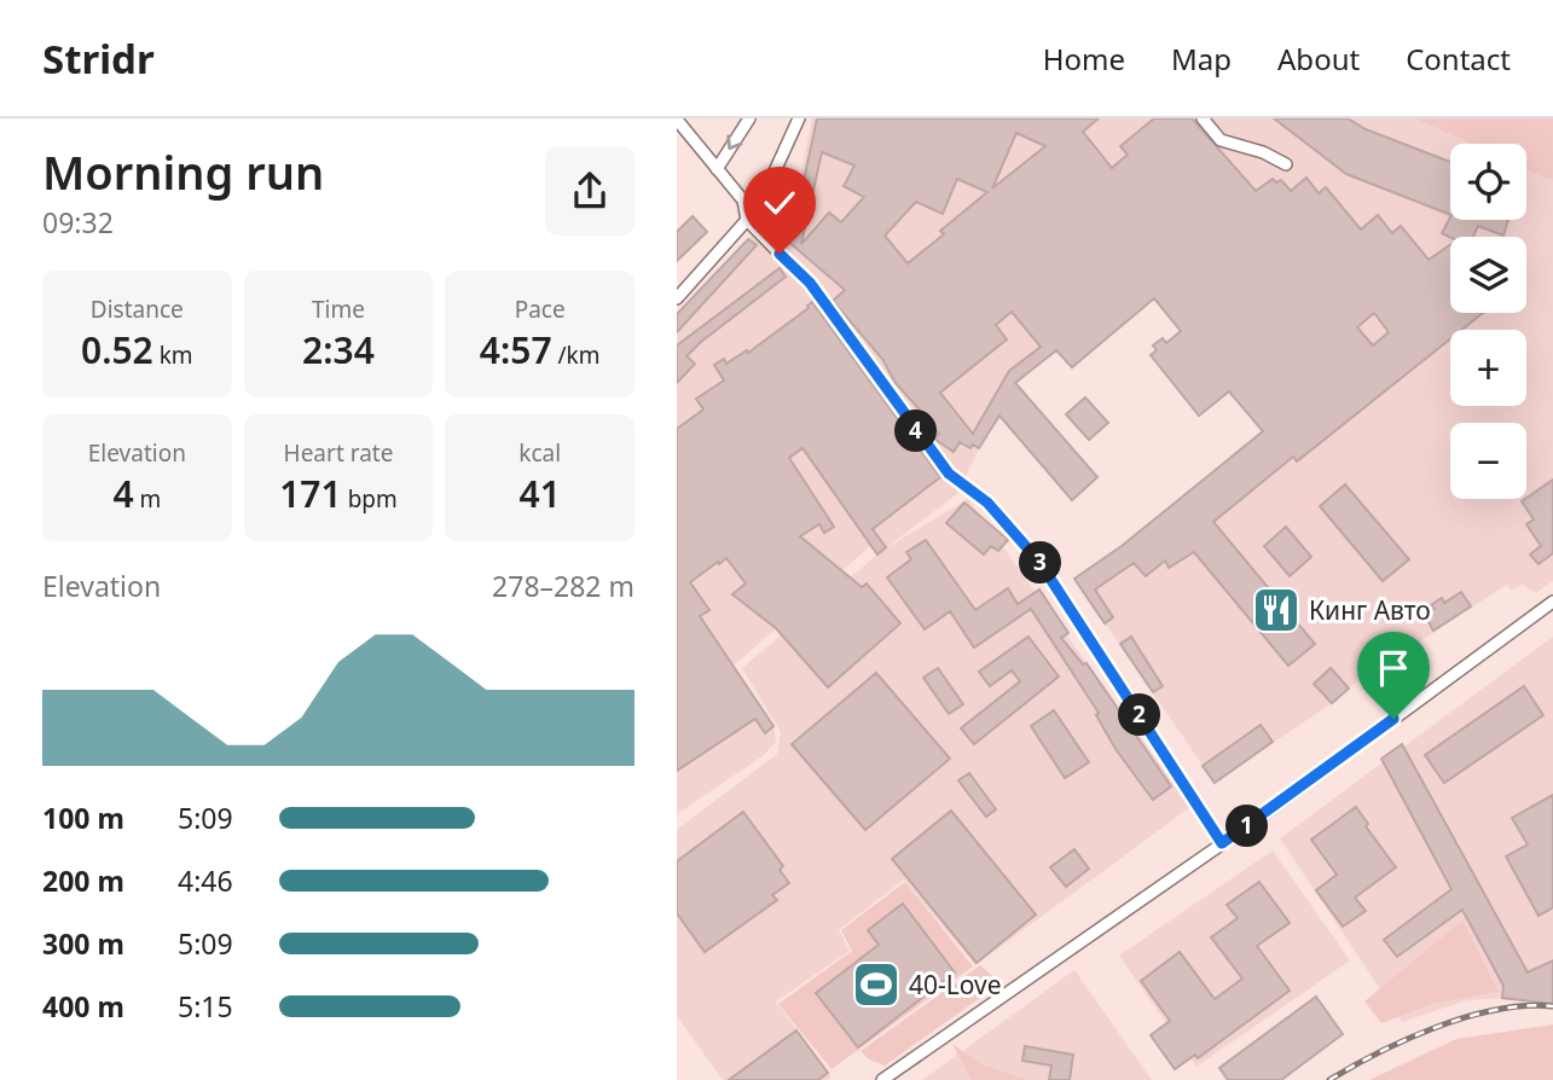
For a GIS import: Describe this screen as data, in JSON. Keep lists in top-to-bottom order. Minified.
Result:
{"places":{"restaurant":["Кинг Авто"],"sports":["40-Love"]},"page":{"header":"Stridr","nav":["Home","Map","About","Contact"],"heading":["Morning run","09:32"],"map_buttons":["+","−"],"stats":[["Distance","0.52 km"],["Time","2:34"],["Pace","4:57 /km"],["Elevation","4 m"],["Heart rate","171 bpm"],["kcal","41"]],"pins":["4","3","2","1"],"chart":["Elevation","278–282 m"],"list":[{"name":"100 m","note":"5:09"},{"name":"200 m","note":"4:46"},{"name":"300 m","note":"5:09"},{"name":"400 m","note":"5:15"}]}}
